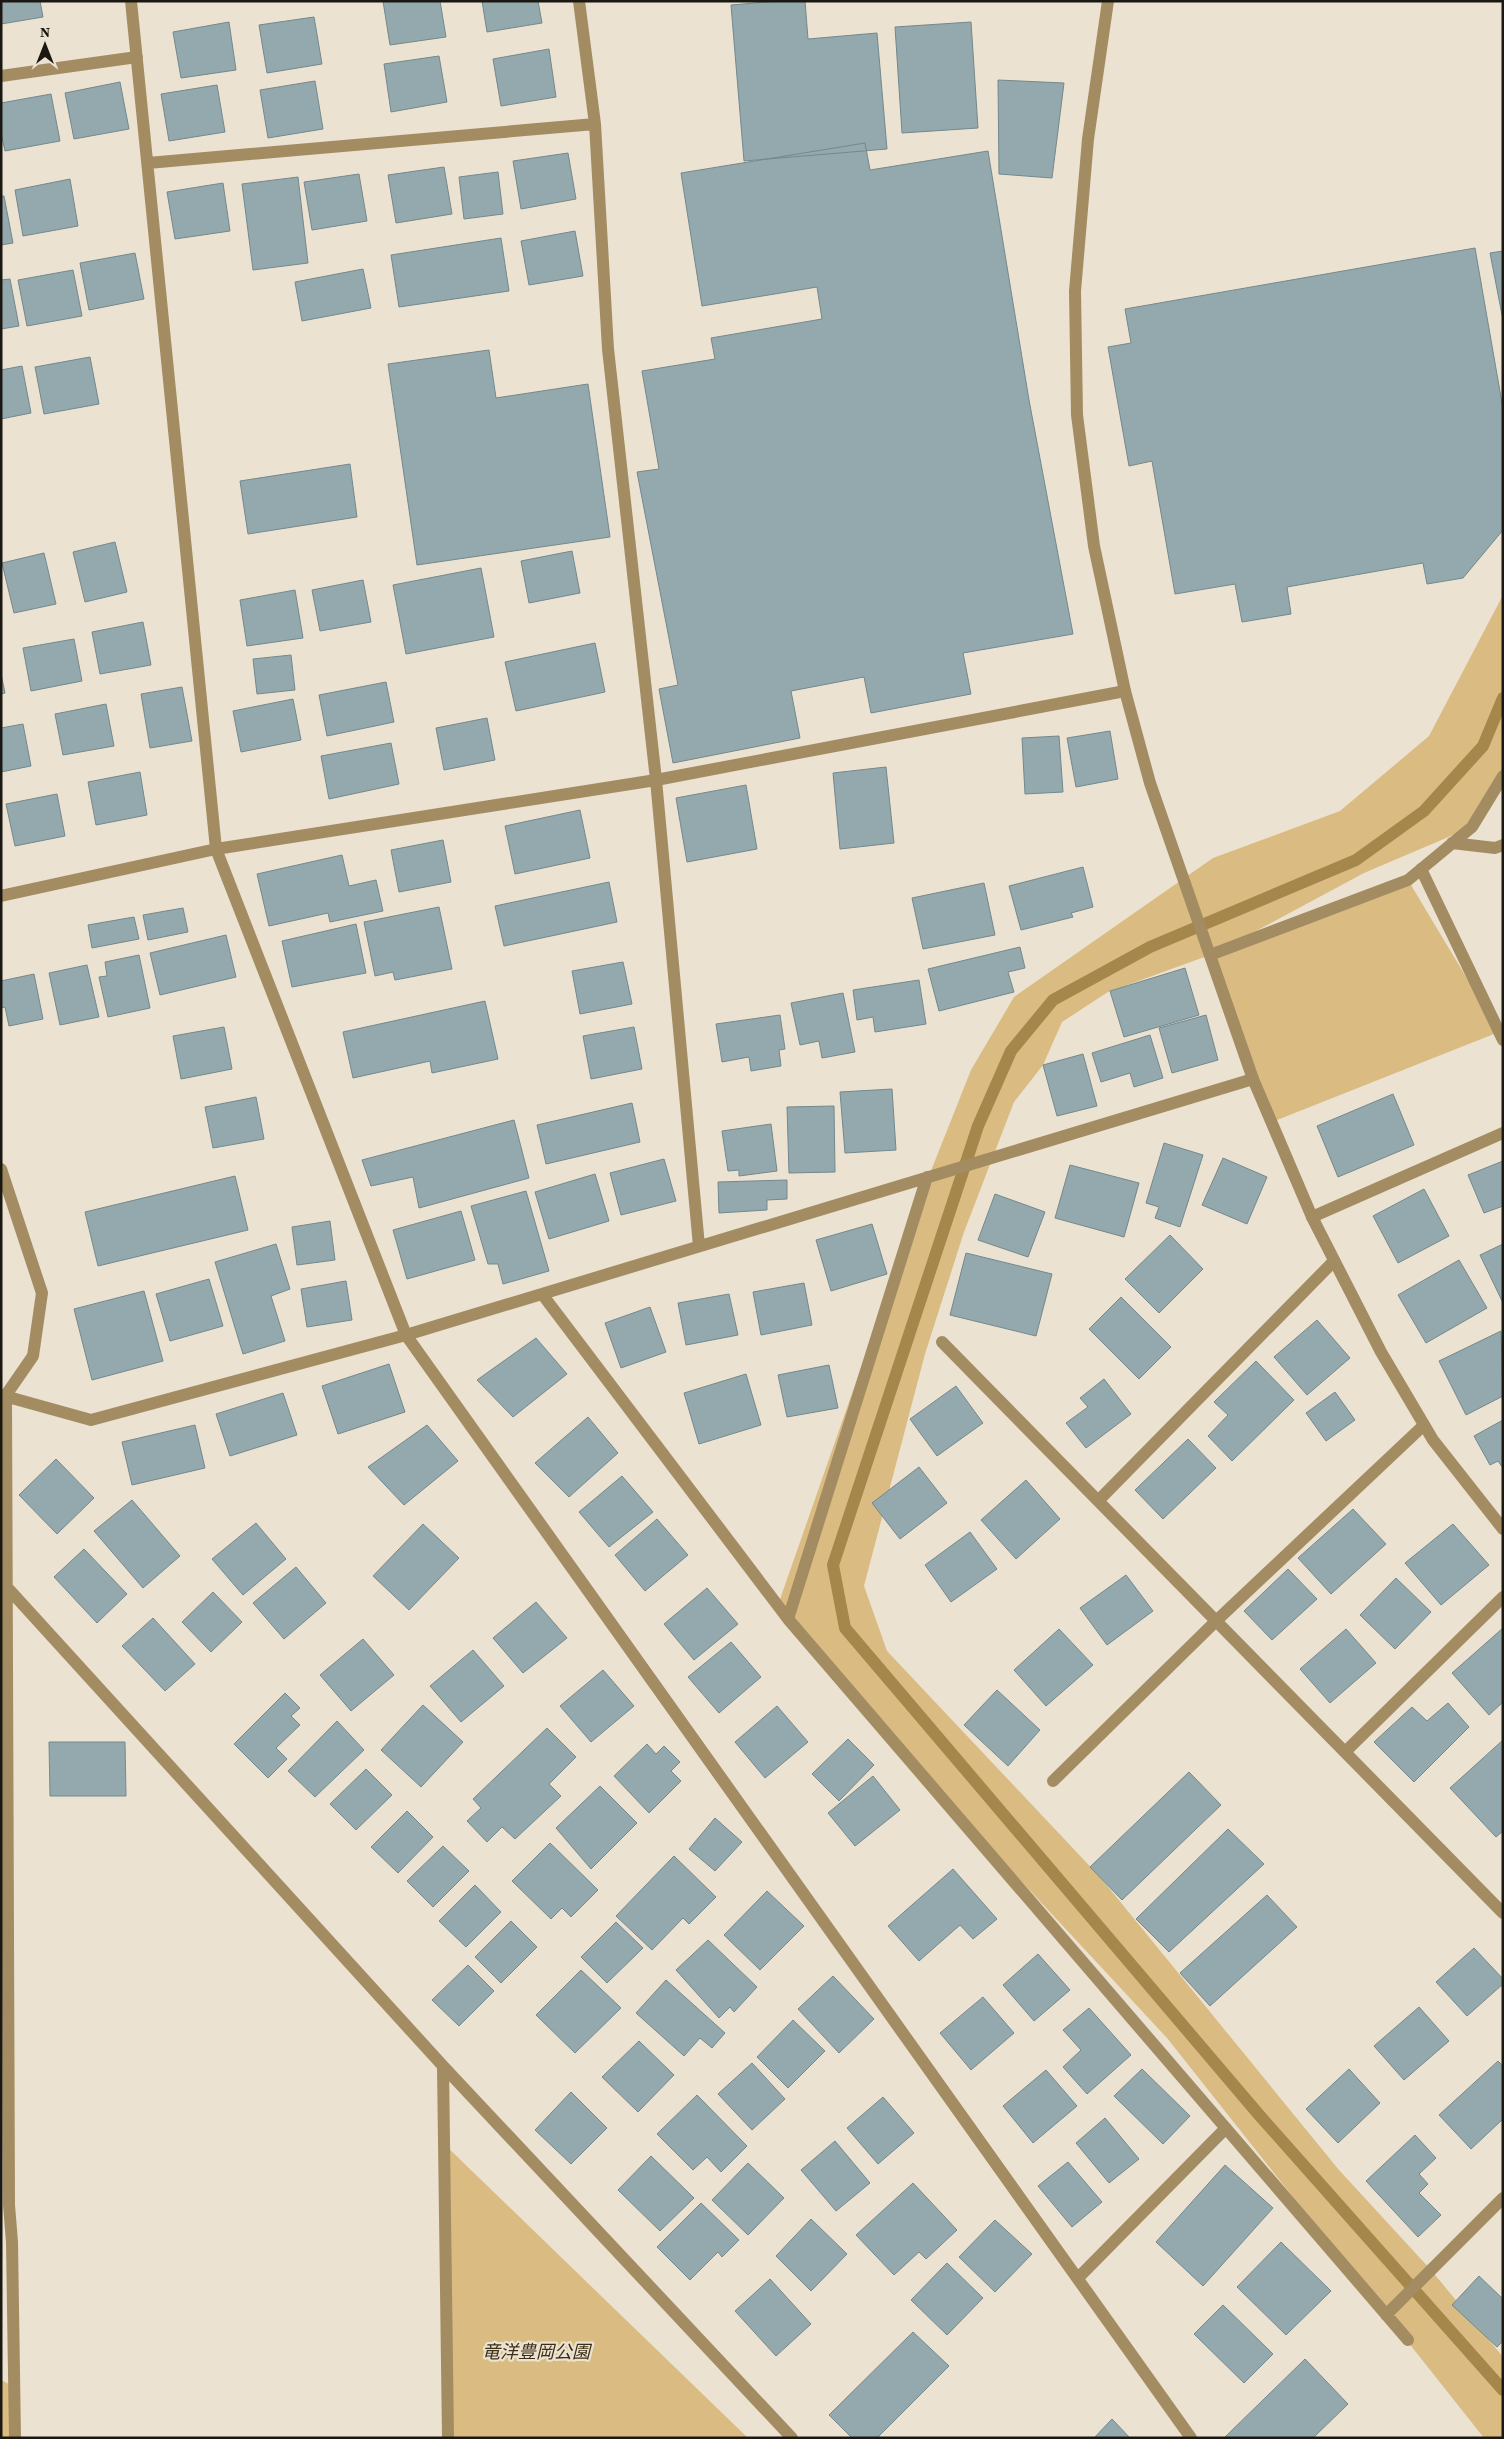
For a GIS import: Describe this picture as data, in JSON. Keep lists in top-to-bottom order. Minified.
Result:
{"parks":["竜洋豊岡公園"],"north":"top"}
